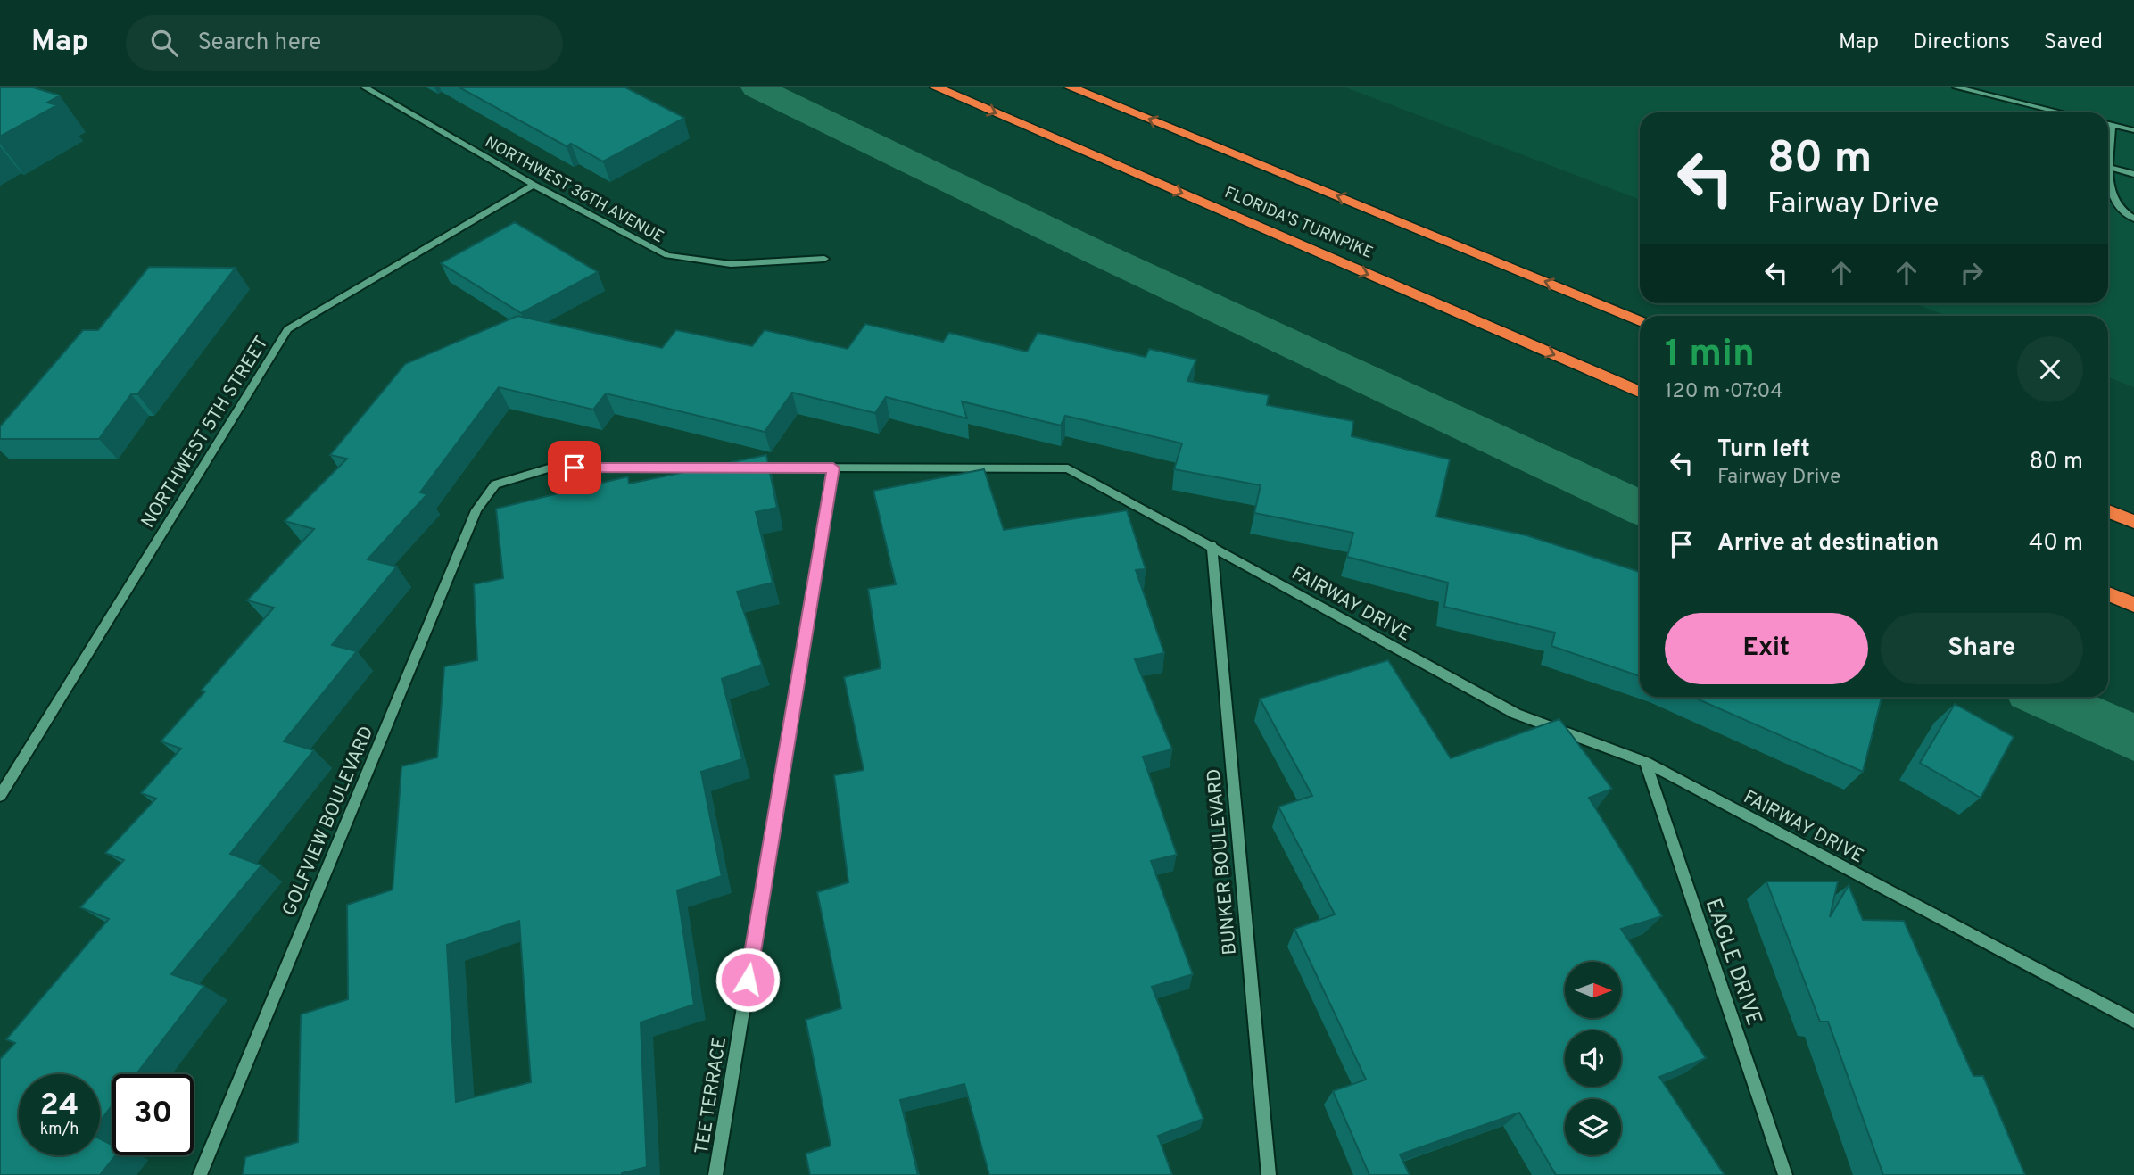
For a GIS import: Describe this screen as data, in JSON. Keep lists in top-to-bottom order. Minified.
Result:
{"streets":{"highway":["FLORIDA'S TURNPIKE"],"street":["NORTHWEST 36TH AVENUE","NORTHWEST 5TH STREET","FAIRWAY DRIVE","GOLFVIEW BOULEVARD","BUNKER BOULEVARD","EAGLE DRIVE","TEE TERRACE"]},"crossings":[["NORTHWEST 36TH AVENUE","NORTHWEST 5TH STREET"],["FAIRWAY DRIVE","GOLFVIEW BOULEVARD"],["FAIRWAY DRIVE","BUNKER BOULEVARD"],["FAIRWAY DRIVE","EAGLE DRIVE"],["FAIRWAY DRIVE","TEE TERRACE"]],"north":"right","page":{"header":"Map","search":"Search here","nav":["Map","Directions","Saved"],"turn":["80 m","Fairway Drive"],"heading":["1 min","120 m · 07:04"],"list":[{"name":"Turn left","note":"Fairway Drive","value":"80 m"},{"name":"Arrive at destination","value":"40 m"}],"buttons":["Exit","Share"],"speed":"24 km/h","limit":"30"}}
